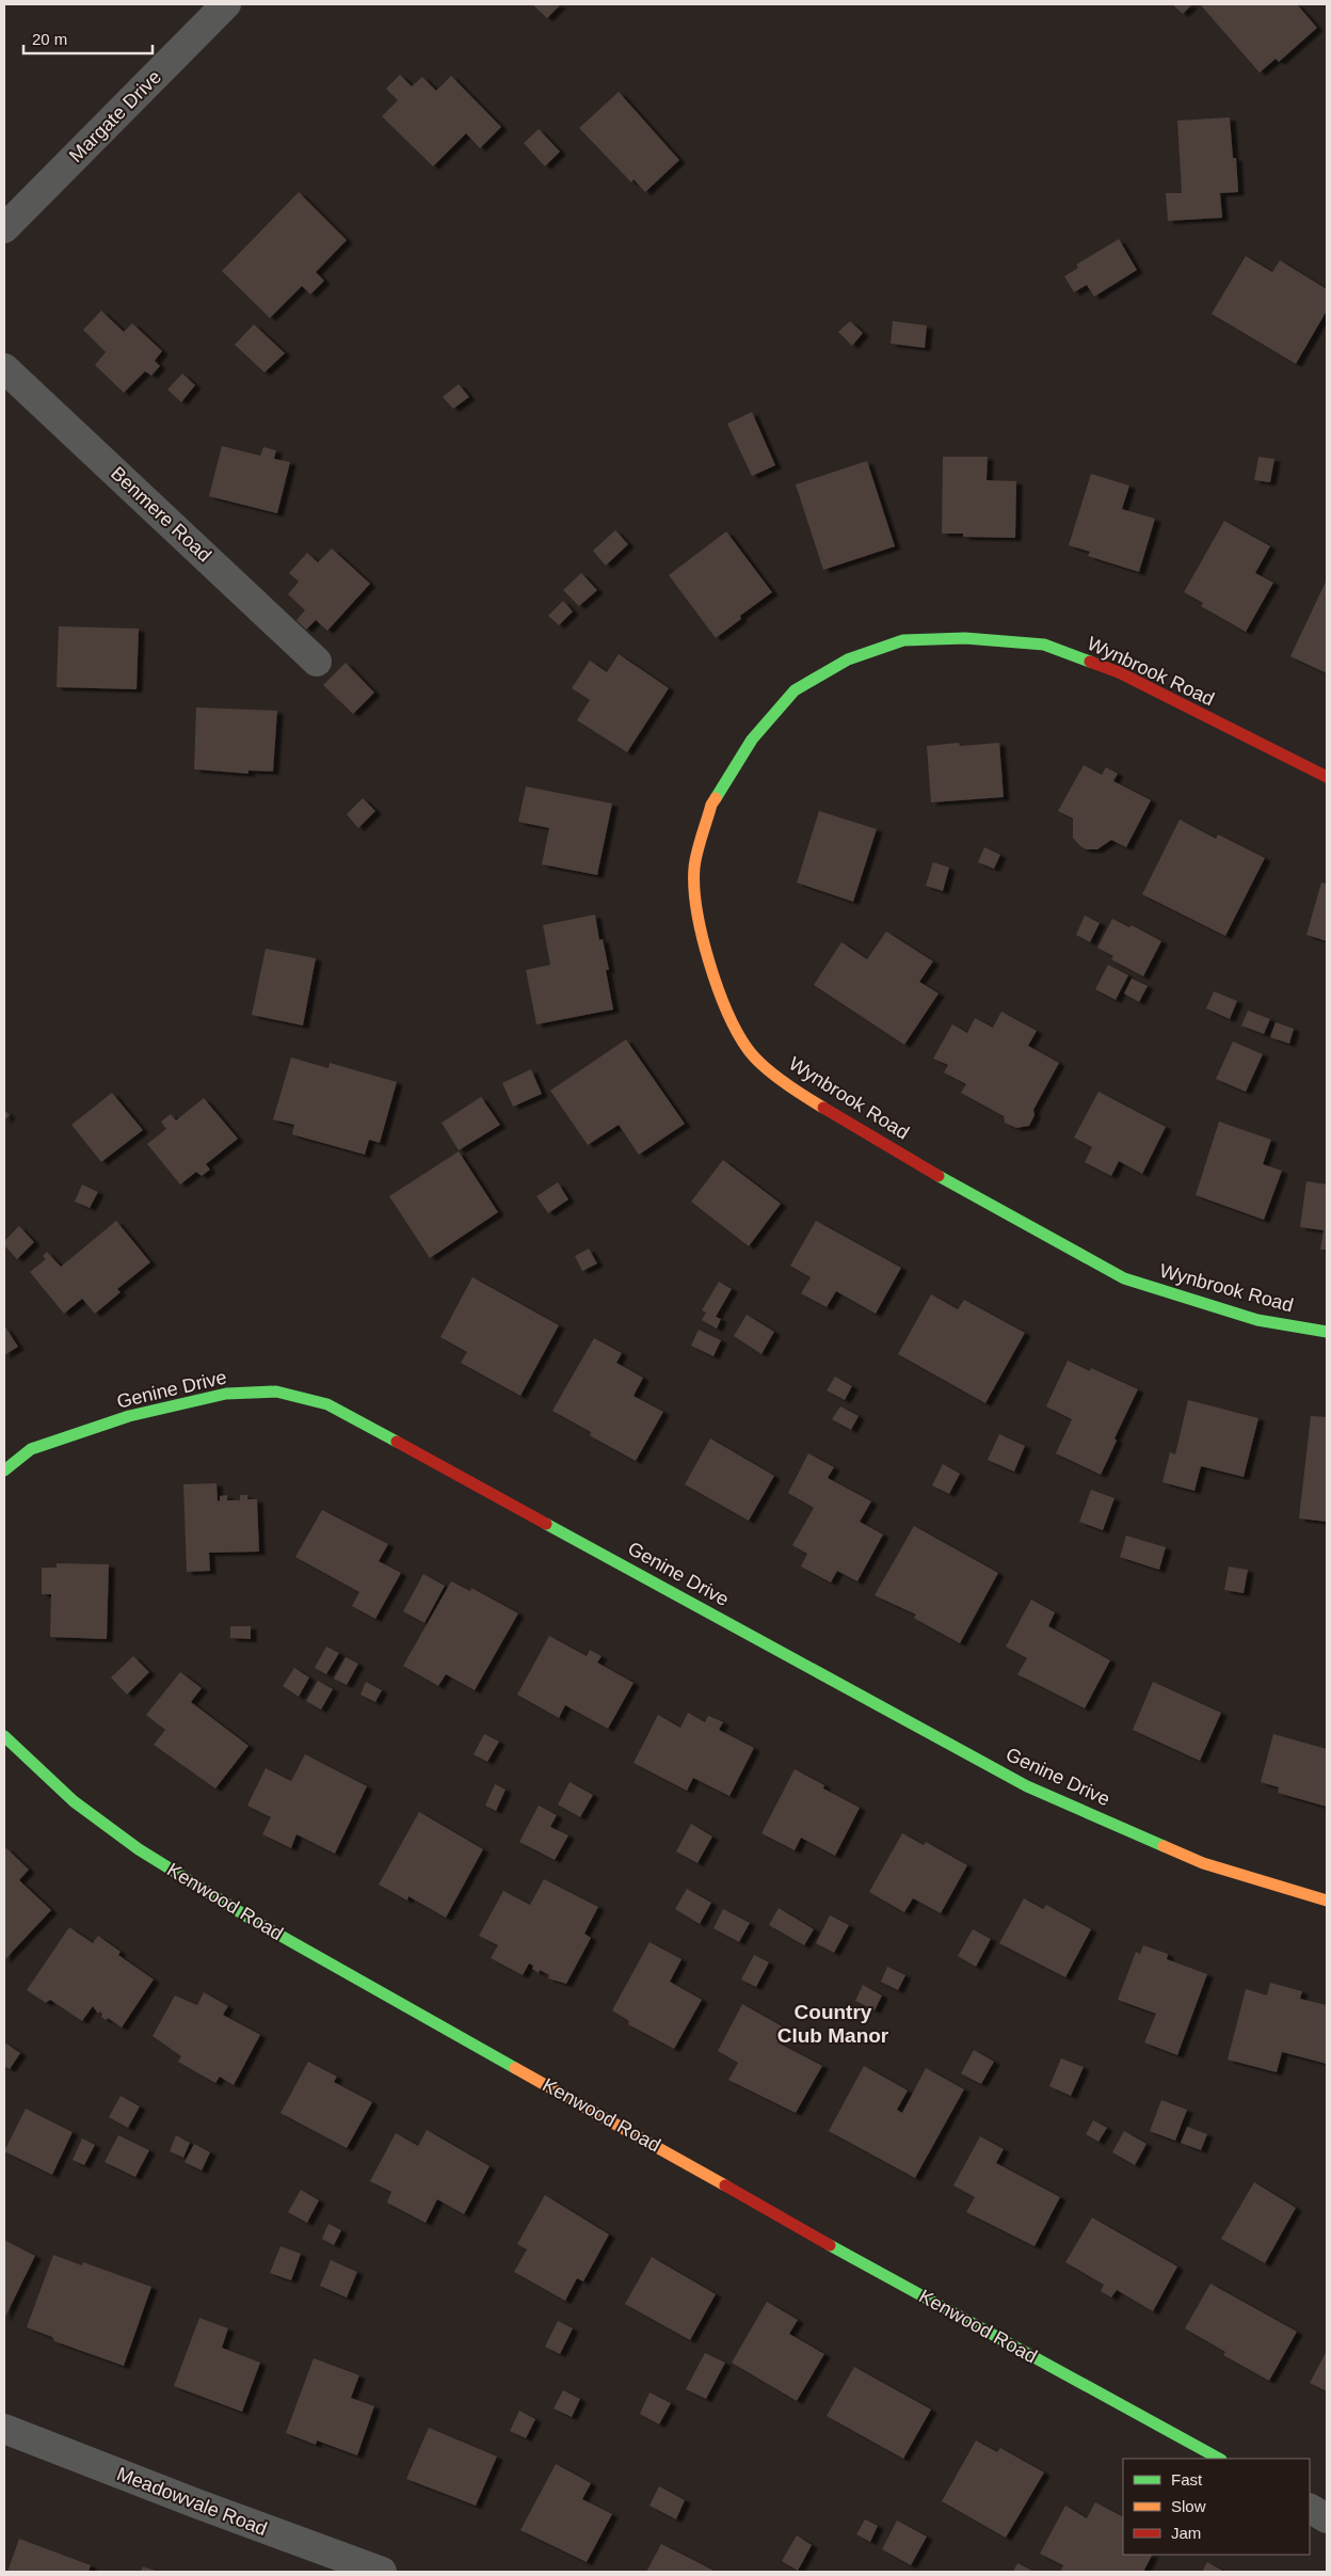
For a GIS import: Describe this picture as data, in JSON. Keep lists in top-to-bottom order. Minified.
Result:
{"streets":{"street":["Margate Drive","Benmere Road","Wynbrook Road","Genine Drive","Kenwood Road","Meadowvale Road"]},"districts":["Country Club Manor"],"legend":["Fast","Slow","Jam"],"scale_bar":"20 m"}
